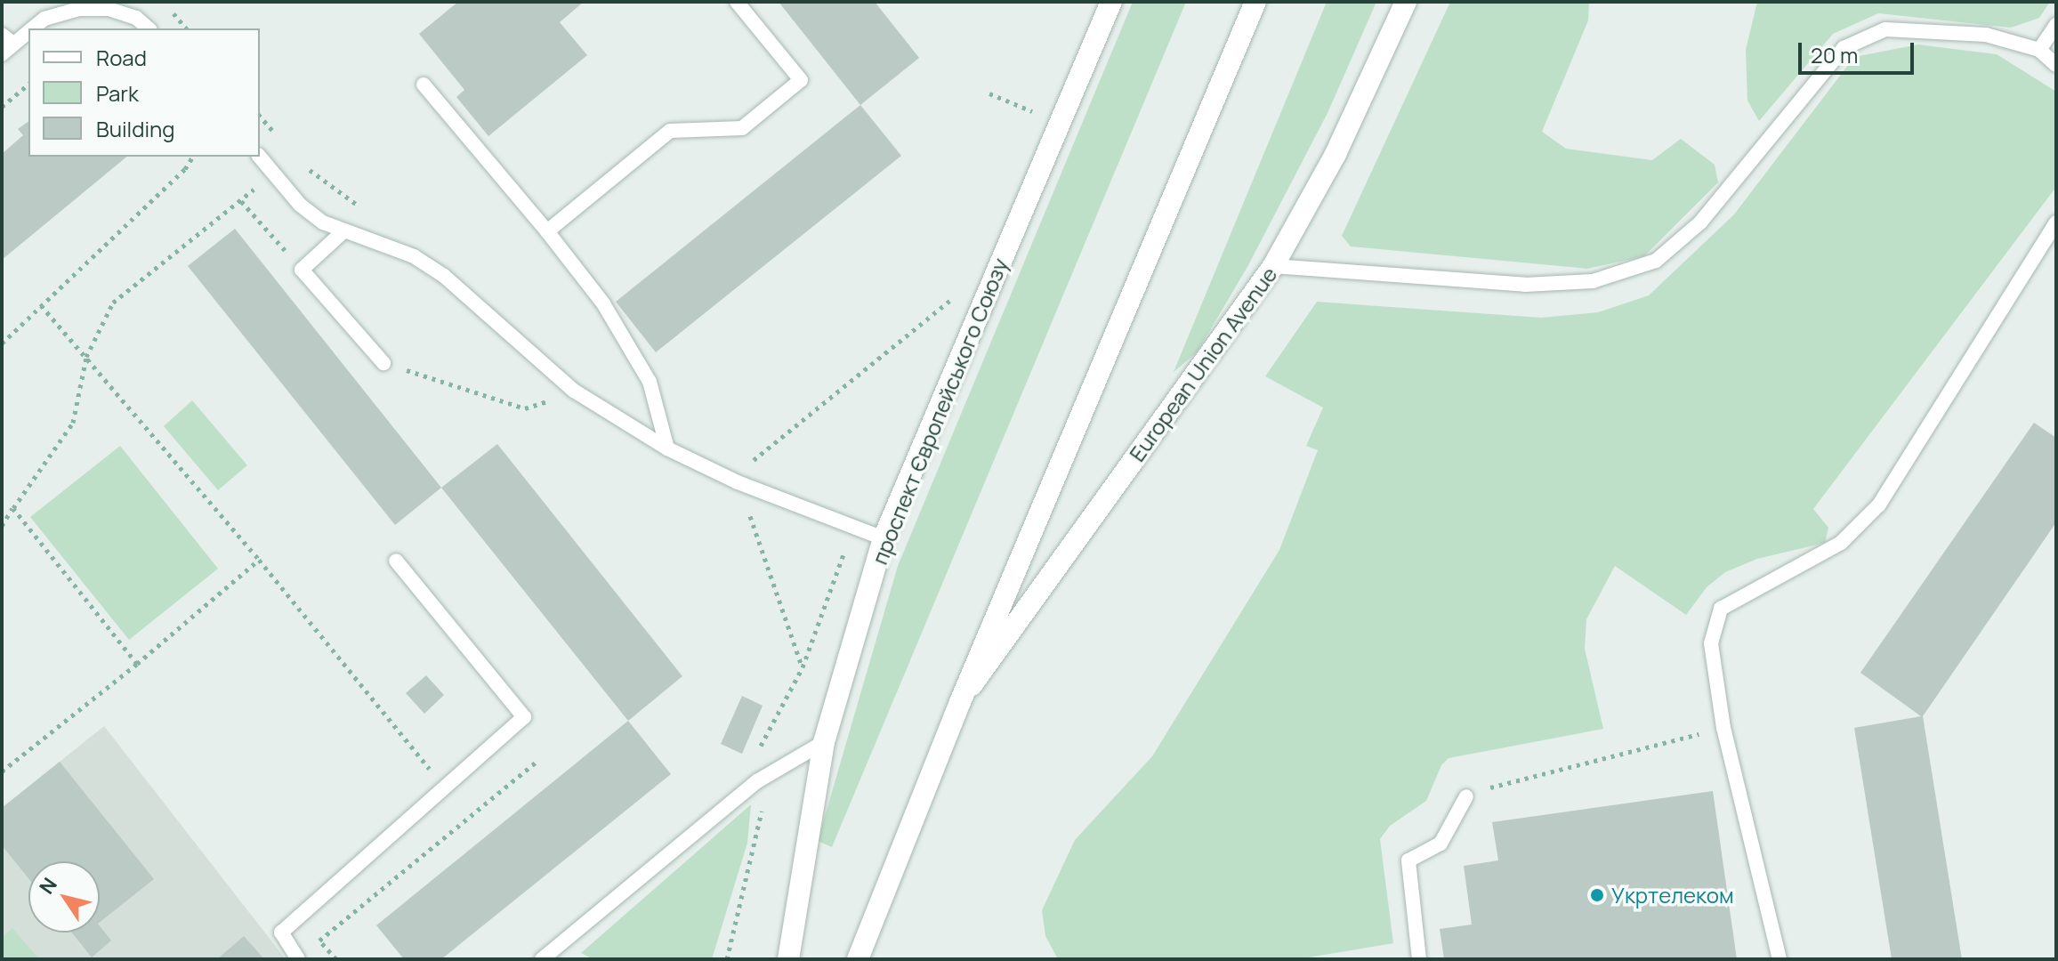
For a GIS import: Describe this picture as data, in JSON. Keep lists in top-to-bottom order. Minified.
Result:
{"streets":{"street":["European Union Avenue","проспект Європейського Союзу"]},"places":["Укртелеком"],"legend":["Road","Park","Building"],"scale_bar":"20 m","north":"top left"}
